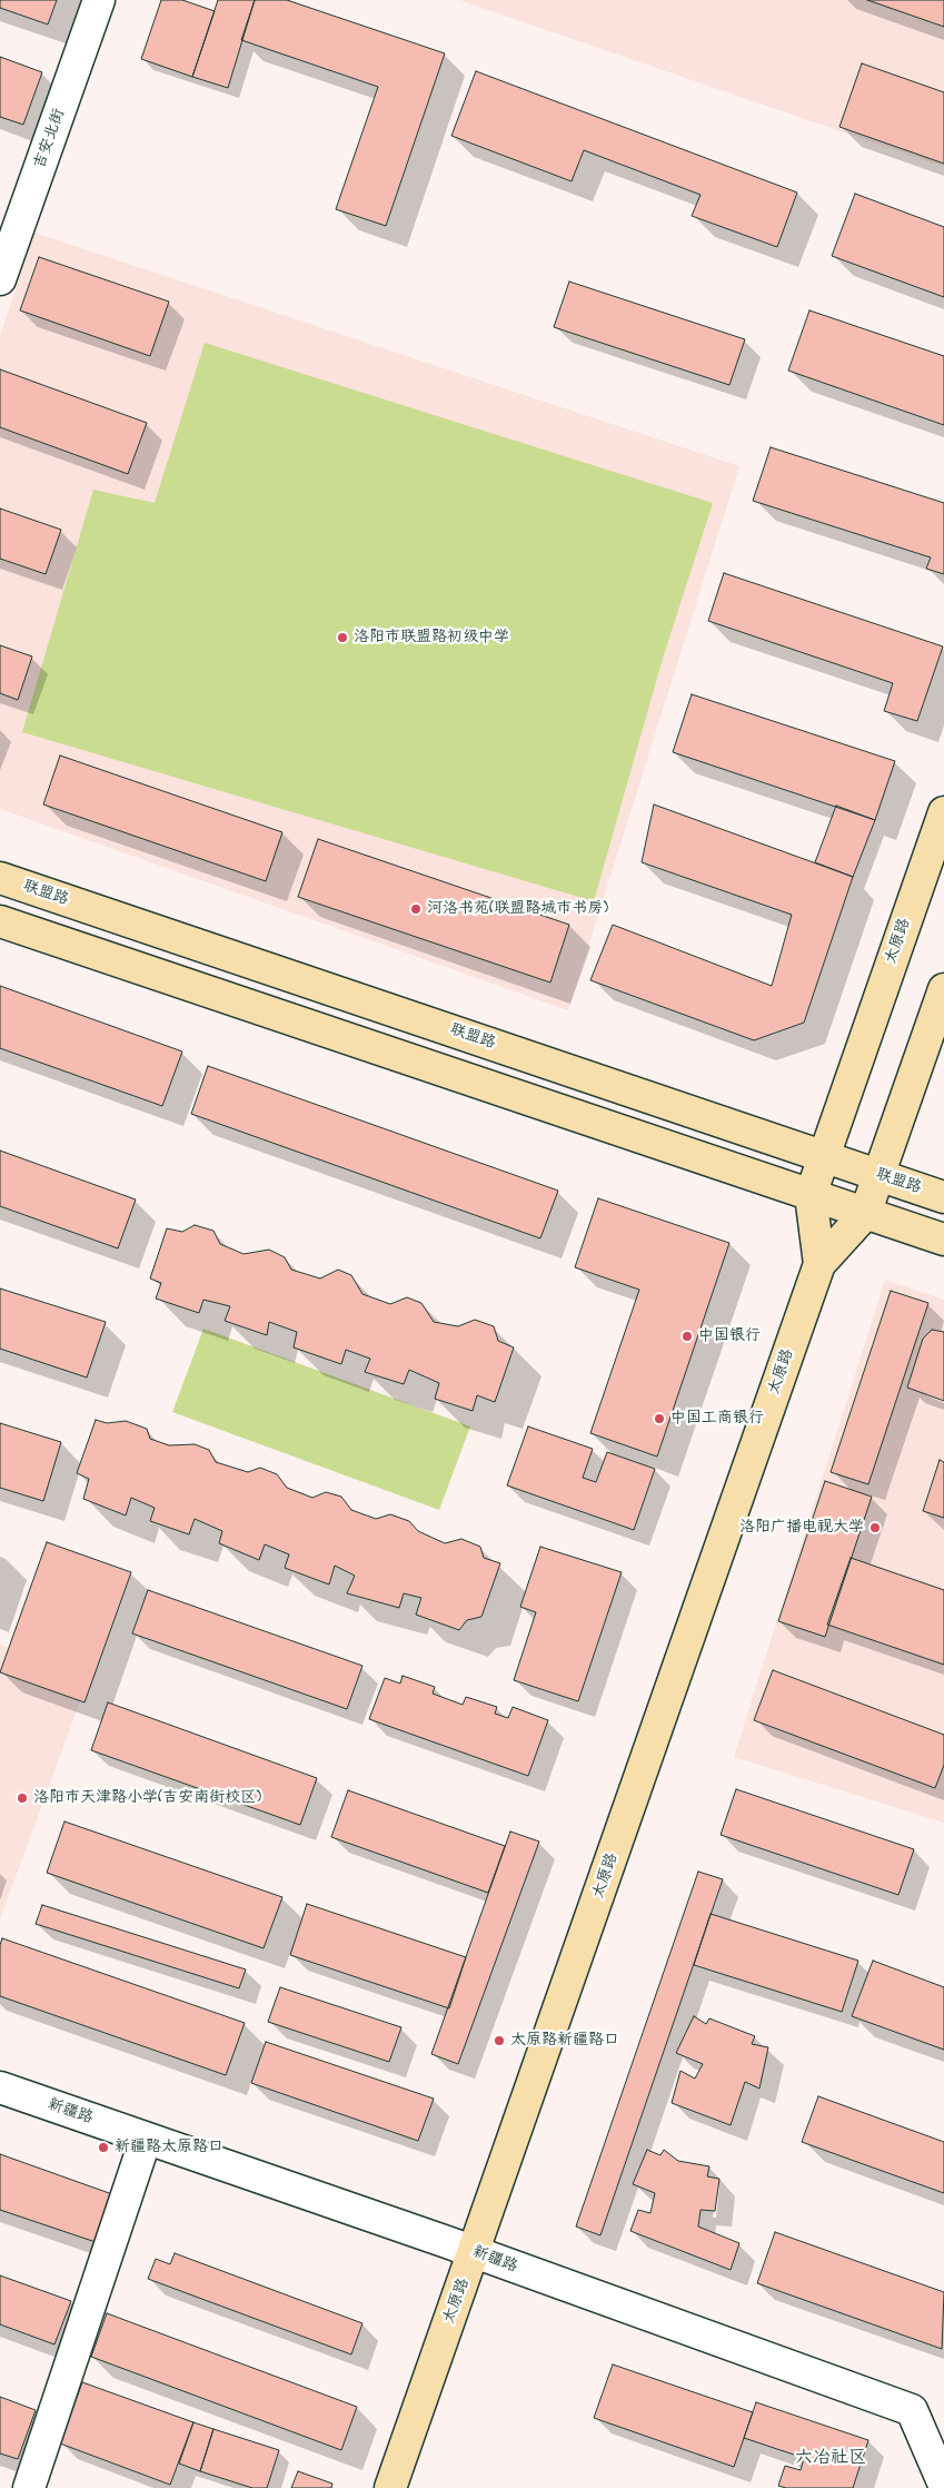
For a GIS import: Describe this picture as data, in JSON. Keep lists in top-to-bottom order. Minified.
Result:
{"streets":{"main road":["联盟路","太原路"],"street":["吉安北街","新疆路"]},"crossings":[["联盟路","太原路"],["太原路","新疆路"]],"districts":["六冶社区"],"places":["洛阳市联盟路初级中学","河洛书苑(联盟路城市书房)","中国银行","中国工商银行","洛阳广播电视大学","洛阳市天津路小学(吉安南街校区)","太原路新疆路口","新疆路太原路口"]}
